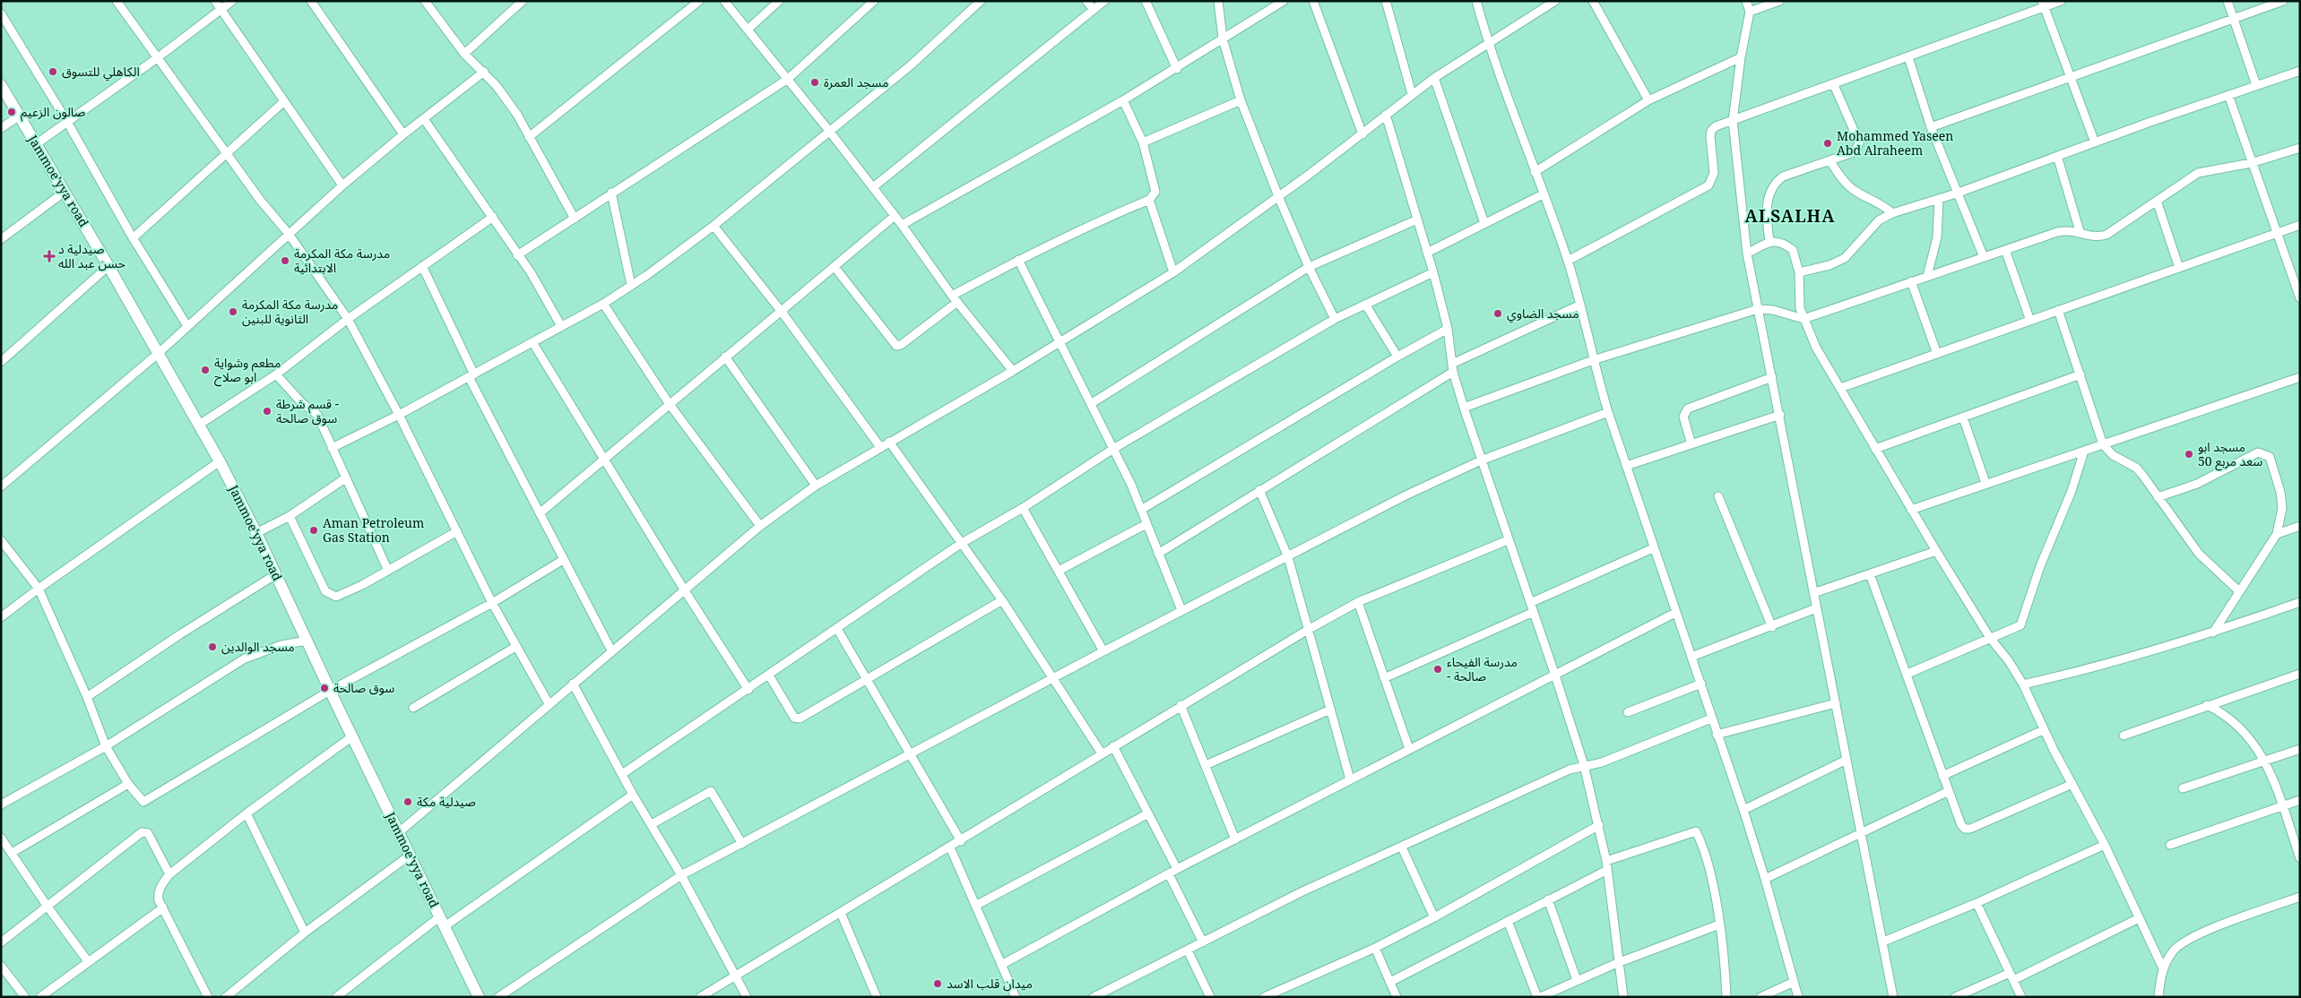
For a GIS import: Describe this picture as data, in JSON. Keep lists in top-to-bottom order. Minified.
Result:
{"streets":{"main road":["Jammoe'yya road"]},"districts":["ALSALHA"],"places":{"other":["الكاهلي للتسوق","مسجد العمرة","صالون الزعيم","Mohammed Yaseen Abd Alraheem","مدرسة مكة المكرمة الابتدائية","مدرسة مكة المكرمة الثانوية للبنين","مسجد الضاوي","مطعم وشواية ابو صلاح","قسم شرطة - سوق صالحة","مسجد ابو سعد مربع 50","Aman Petroleum Gas Station","مسجد الوالدين","مدرسة الفيحاء - صالحة","سوق صالحة","صيدلية مكة","ميدان قلب الاسد"],"health":["صيدلية د حسن عبد الله"]}}
